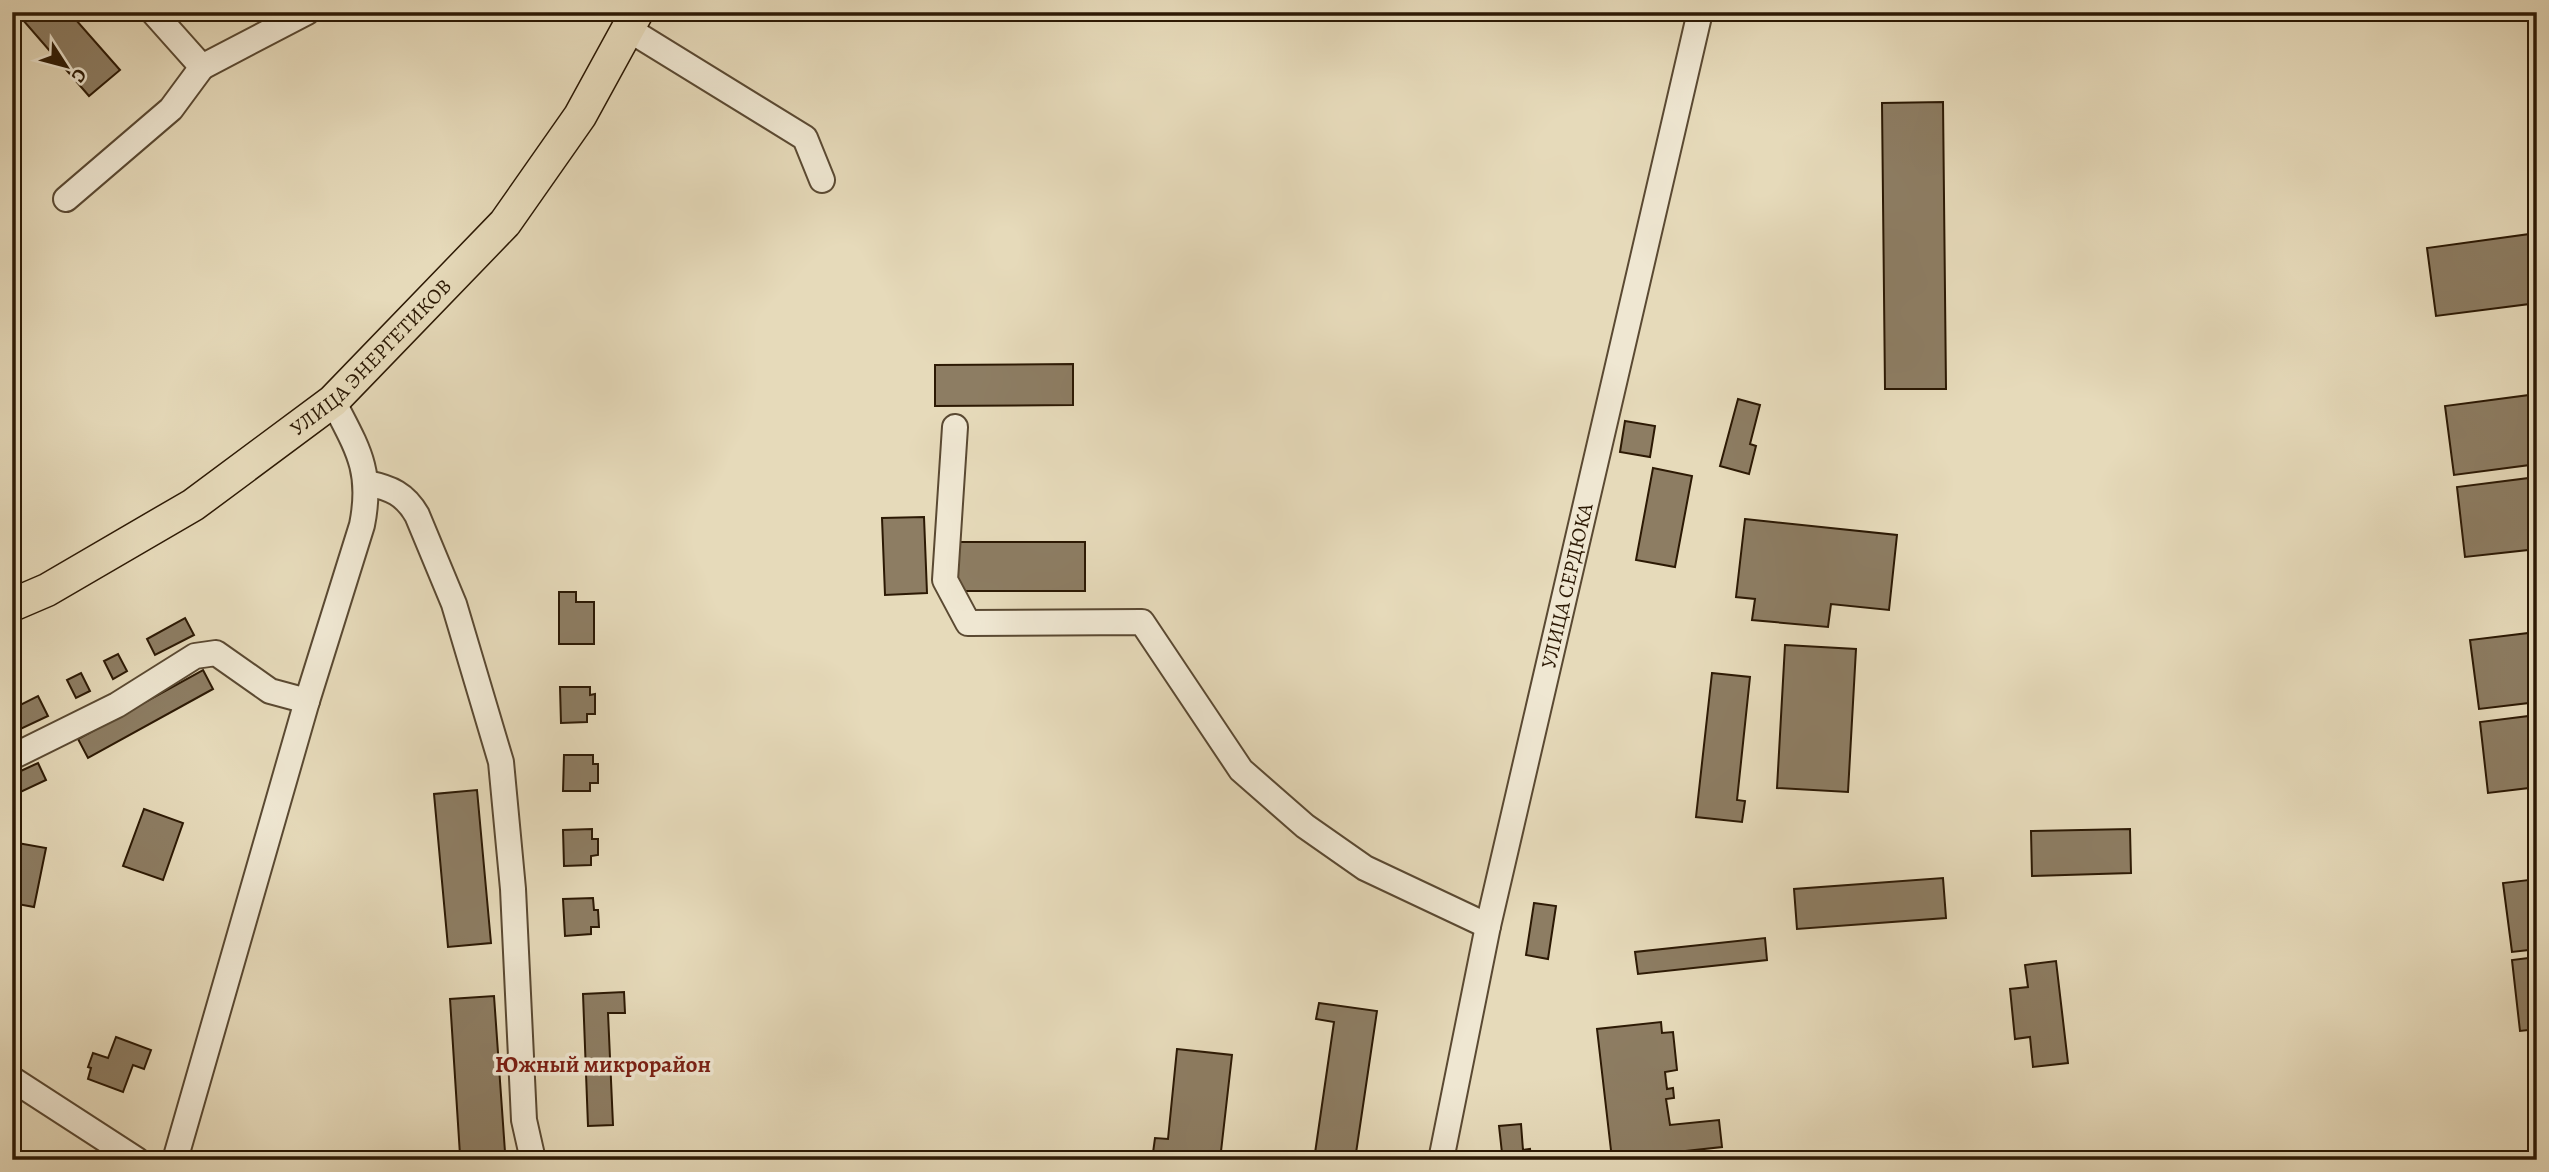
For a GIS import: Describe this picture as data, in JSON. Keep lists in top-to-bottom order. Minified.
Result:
{"streets":{"main road":["УЛИЦА ЭНЕРГЕТИКОВ"],"street":["УЛИЦА СЕРДЮКА"]},"districts":["Южный микрорайон"],"north":"bottom right"}
